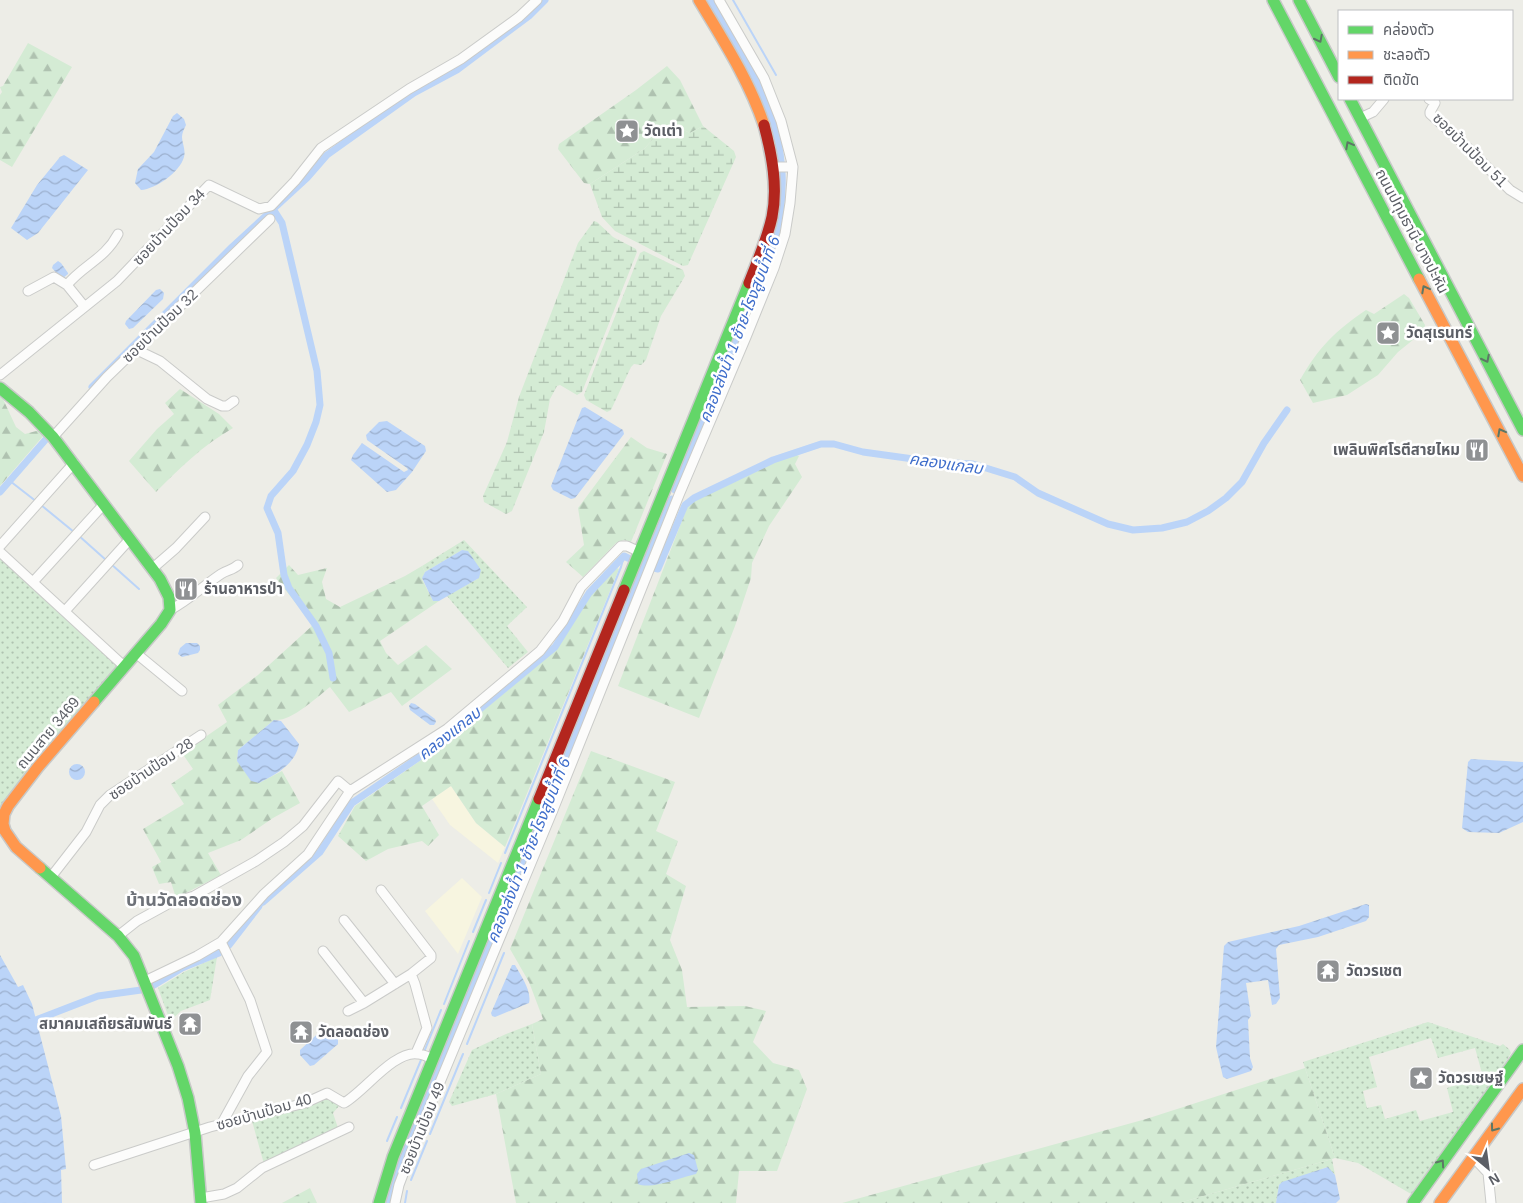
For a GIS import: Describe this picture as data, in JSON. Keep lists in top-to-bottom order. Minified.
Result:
{"streets":{"main road":["ถนนปทุมธานี-บางปะหัน","ถนนสาย 3469"],"street":["ซอยบ้านป้อม 51","ซอยบ้านป้อม 34","ซอยบ้านป้อม 32","ซอยบ้านป้อม 28","ซอยบ้านป้อม 40","ซอยบ้านป้อม 49"]},"crossings":[["ถนนสาย 3469","ซอยบ้านป้อม 28"],["ถนนสาย 3469","ซอยบ้านป้อม 40"]],"districts":["บ้านวัดลอดช่อง"],"water":["คลองส่งน้ำ 1 ซ้าย-โรงสูบน้ำที่ 6","คลองแกลบ"],"places":{"place":["วัดเต่า","วัดสุเรนทร์","วัดวรเชษฐ์"],"restaurant":["เพลินพิศโรตีสายไหม","ร้านอาหารป่า"],"temple":["วัดวรเชต","สมาคมเสถียรสัมพันธ์","วัดลอดช่อง"]},"legend":["คล่องตัว","ชะลอตัว","ติดขัด"],"north":"bottom right"}
